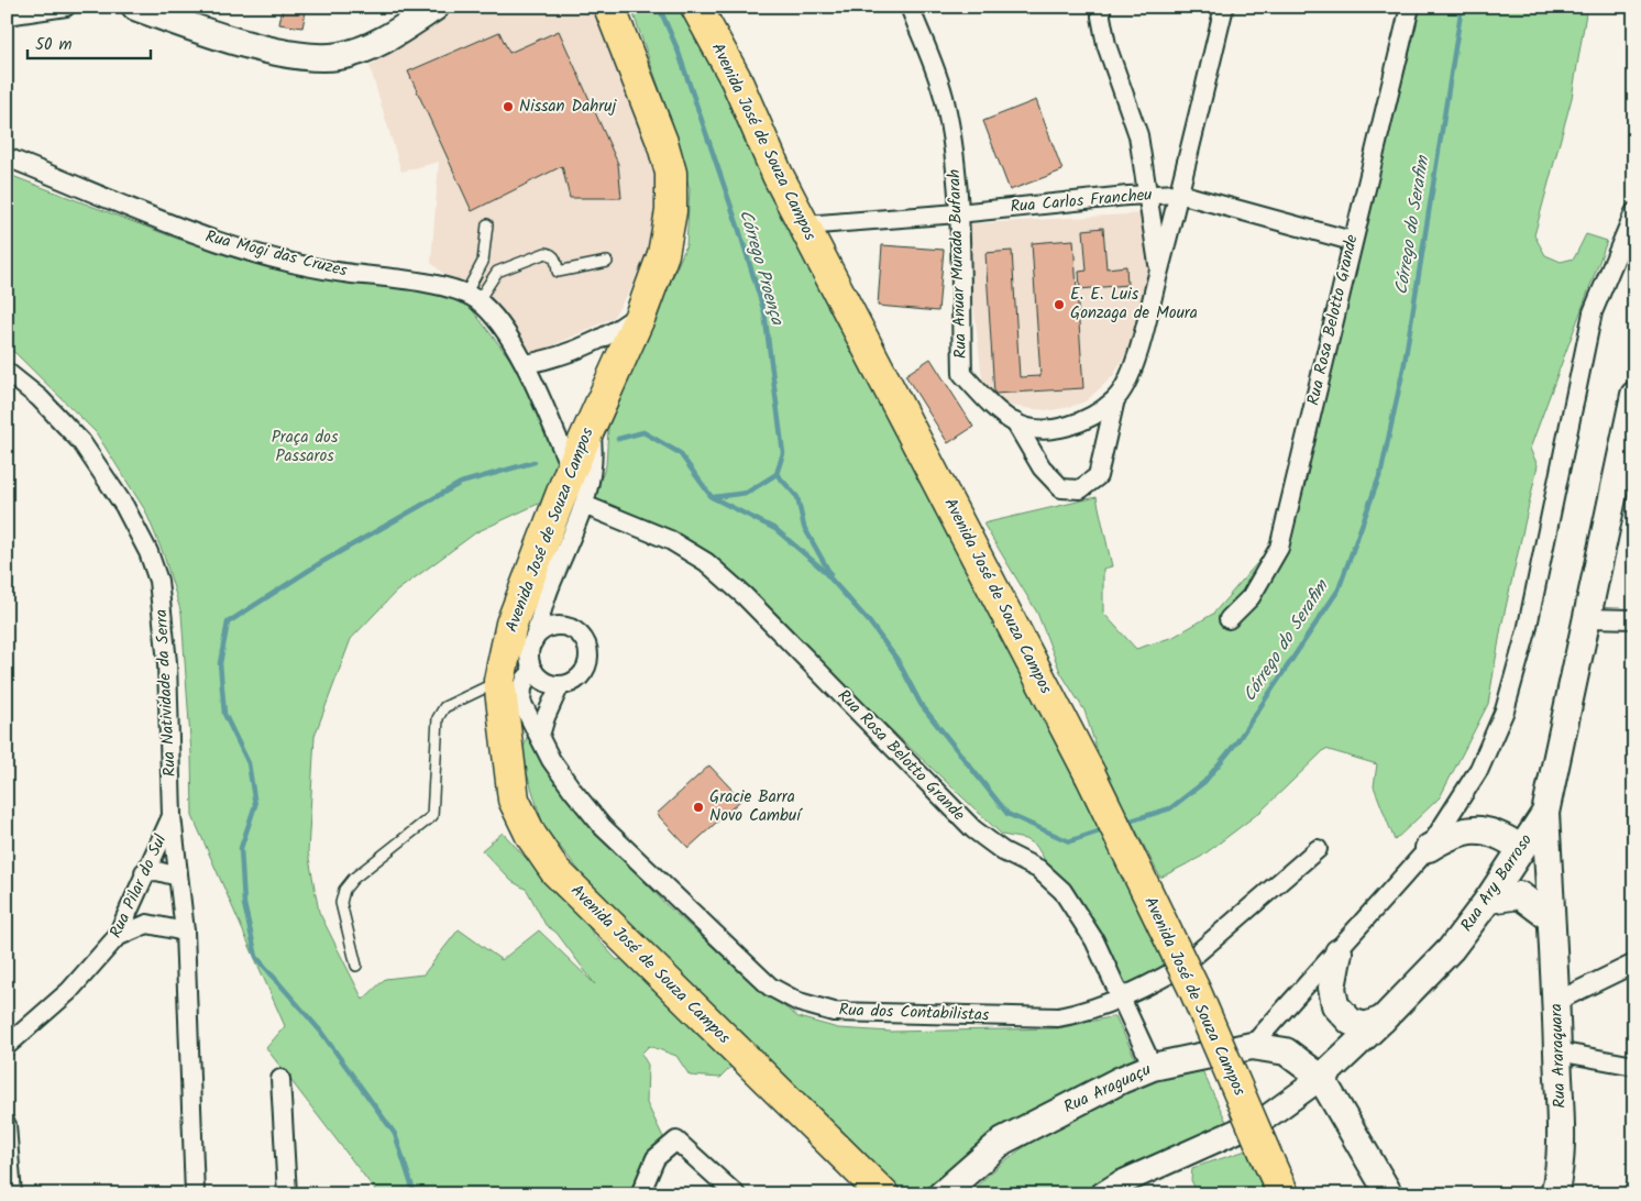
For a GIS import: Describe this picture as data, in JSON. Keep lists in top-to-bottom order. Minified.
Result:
{"streets":{"highway":["Avenida José de Souza Campos"],"main road":["Rua Ary Barroso","Rua Araraquara","Rua Araguaçu"],"street":["Rua Carlos Francheu","Rua Mogi das Cruzes","Rua Anuar Murada Bufarah","Rua Rosa Belotto Grande","Rua Natividade da Serra","Rua Pilar do Sul","Rua dos Contabilistas"]},"crossings":[["Avenida José de Souza Campos","Rua Carlos Francheu"],["Rua Carlos Francheu","Rua Anuar Murada Bufarah"],["Rua Carlos Francheu","Rua Rosa Belotto Grande"],["Rua Rosa Belotto Grande","Rua dos Contabilistas"],["Rua Rosa Belotto Grande","Rua Araguaçu"],["Rua Natividade da Serra","Rua Pilar do Sul"],["Rua Ary Barroso","Rua Araraquara"],["Rua Ary Barroso","Rua Araguaçu"]],"water":["Córrego do Serafim","Córrego Proença"],"parks":["Praça dos Passaros"],"places":["Nissan Dahruj","E. E. Luis Gonzaga de Moura","Gracie Barra Novo Cambuí"],"scale_bar":"50 m"}
